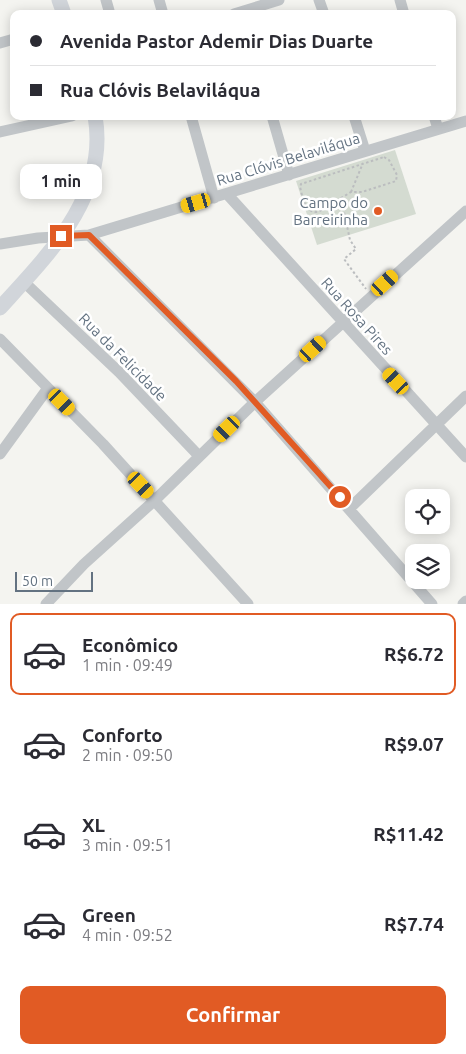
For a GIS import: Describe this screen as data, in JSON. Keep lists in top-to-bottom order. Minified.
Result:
{"streets":{"street":["Rua Clóvis Belaviláqua","Rua Rosa Pires","Rua da Felicidade"]},"crossings":[["Rua Clóvis Belaviláqua","Rua Rosa Pires"]],"places":["Campo do Barreirinha"],"scale_bar":"50 m","page":{"banner":["Avenida Pastor Ademir Dias Duarte","Rua Clóvis Belaviláqua"],"bubble":"1 min","scale":"50 m","list":[{"name":"Econômico","note":"1 min · 09:49","value":"R$6.72"},{"name":"Conforto","note":"2 min · 09:50","value":"R$9.07"},{"name":"XL","note":"3 min · 09:51","value":"R$11.42"},{"name":"Green","note":"4 min · 09:52","value":"R$7.74"}],"buttons":"Confirmar"}}
